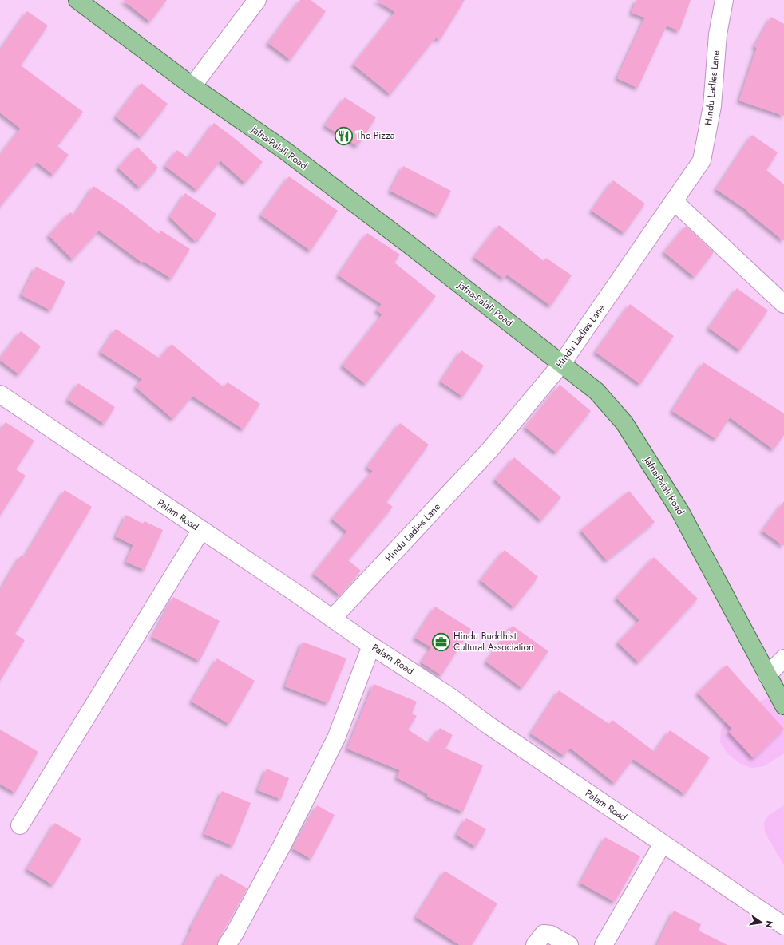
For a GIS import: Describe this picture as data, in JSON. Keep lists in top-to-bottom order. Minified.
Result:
{"streets":{"main road":["Jafna-Palali Road"],"street":["Hindu Ladies Lane","Palam Road"]},"crossings":[["Hindu Ladies Lane","Jafna-Palali Road"],["Hindu Ladies Lane","Palam Road"]],"places":{"restaurant":["The Pizza"],"office":["Hindu Buddhist Cultural Association"]},"north":"right"}
